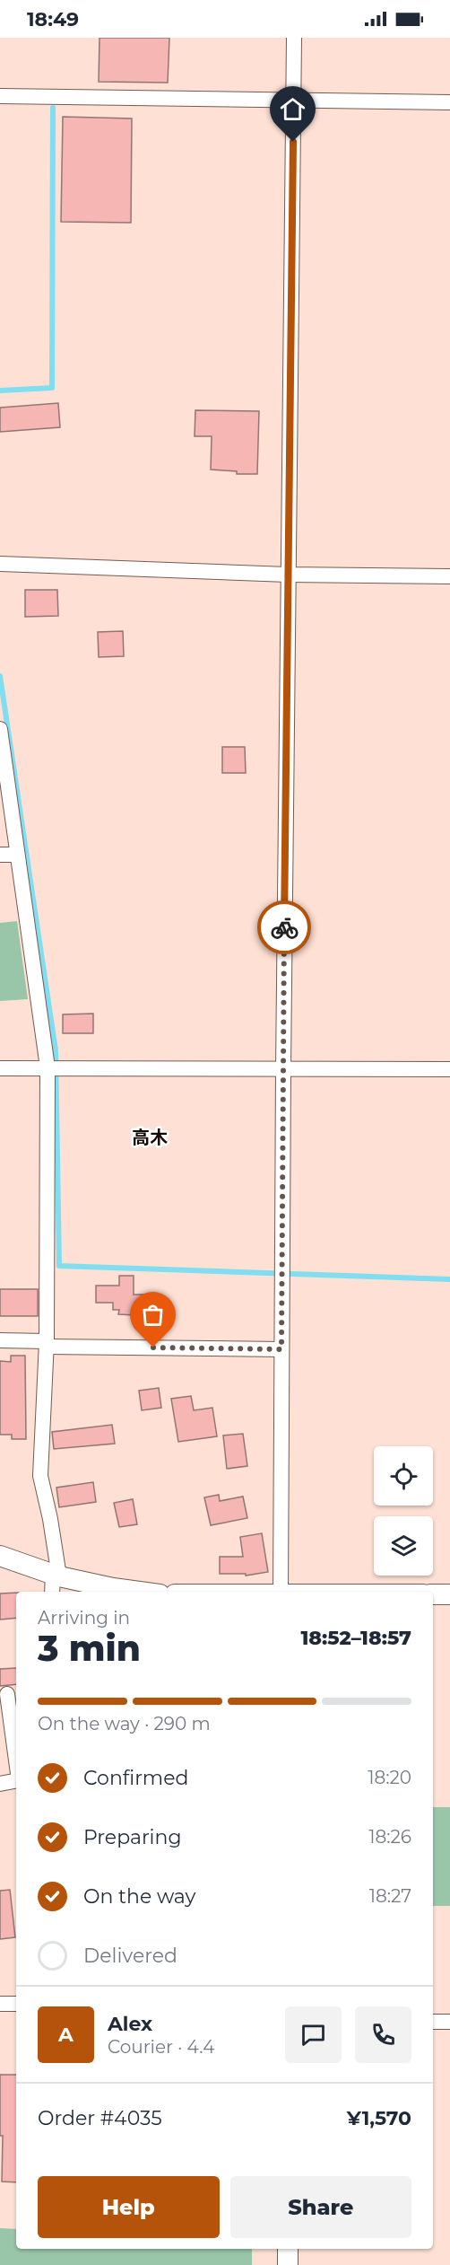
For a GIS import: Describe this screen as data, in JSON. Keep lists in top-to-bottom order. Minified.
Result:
{"districts":["高木"],"page":{"status":"18:49","heading":["3 min","Arriving in","18:52–18:57"],"panel":["Alex","Courier · 4.4","Order #4035","¥1,570"],"bar":"On the way · 290 m","list":[["Confirmed","18:20"],["Preparing","18:26"],["On the way","18:27"],"Delivered"],"round":"A","buttons":["Help","Share"]}}
